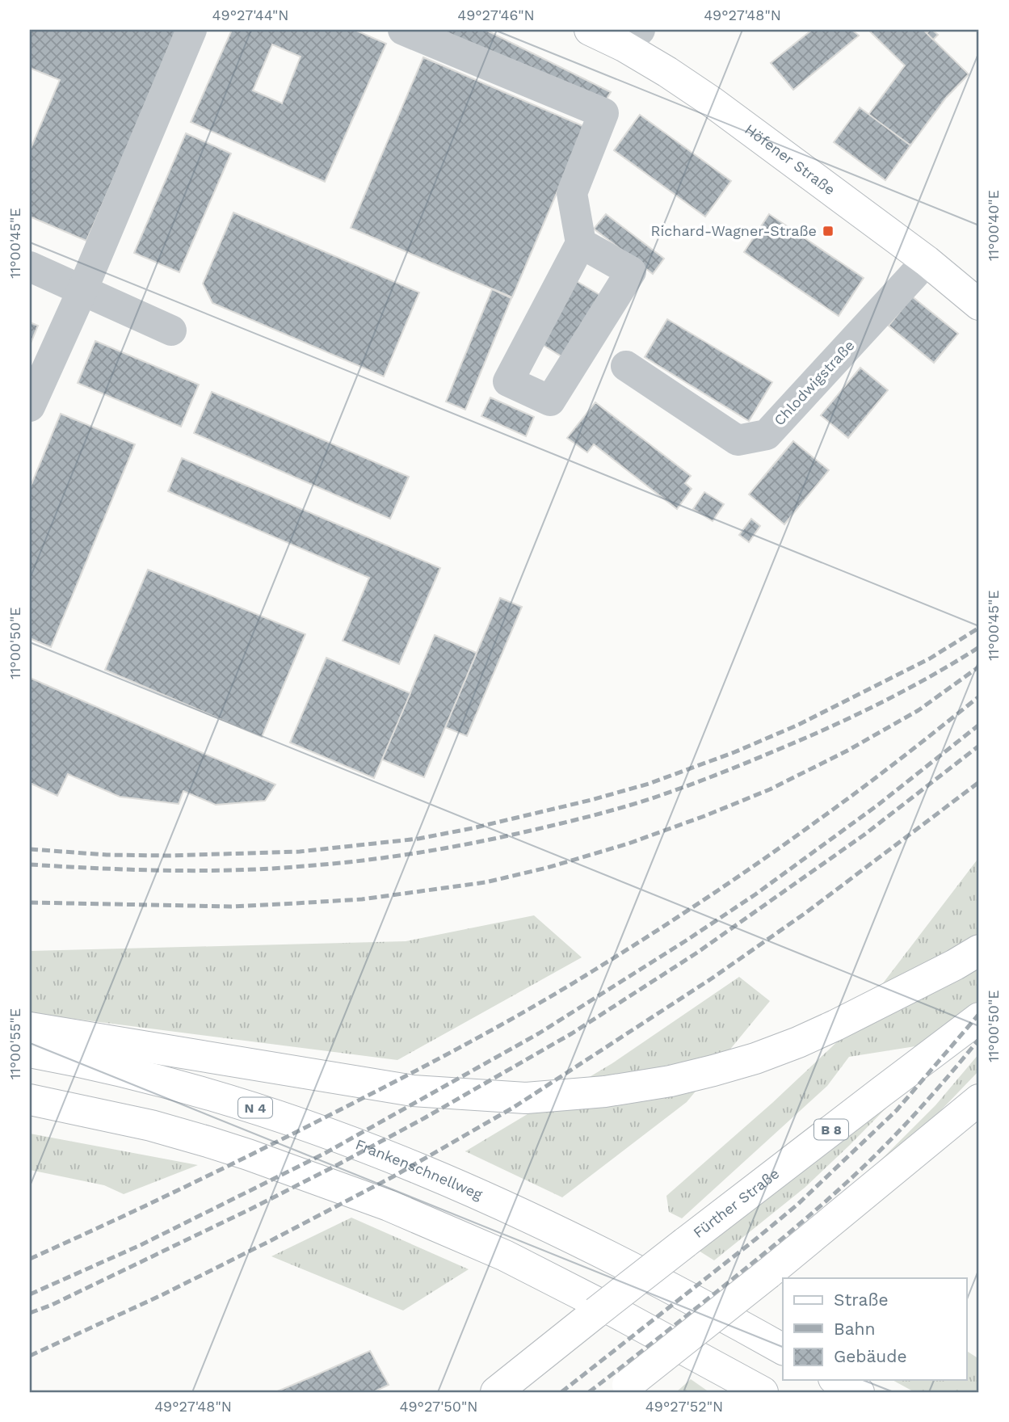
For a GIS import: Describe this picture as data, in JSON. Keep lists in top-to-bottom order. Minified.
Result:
{"streets":{"main road":["Höfener Straße","N 4","B 8","Frankenschnellweg","Fürther Straße"],"street":["Chlodwigstraße"]},"crossings":[["Höfener Straße","Chlodwigstraße"]],"places":{"transit":["Richard-Wagner-Straße"]},"legend":["Straße","Bahn","Gebäude"],"coordinates":["49°27'44\"N","49°27'46\"N","49°27'48\"N","11°00'40\"E","11°00'45\"E","11°00'50\"E","11°00'55\"E","49°27'50\"N","49°27'52\"N"]}
